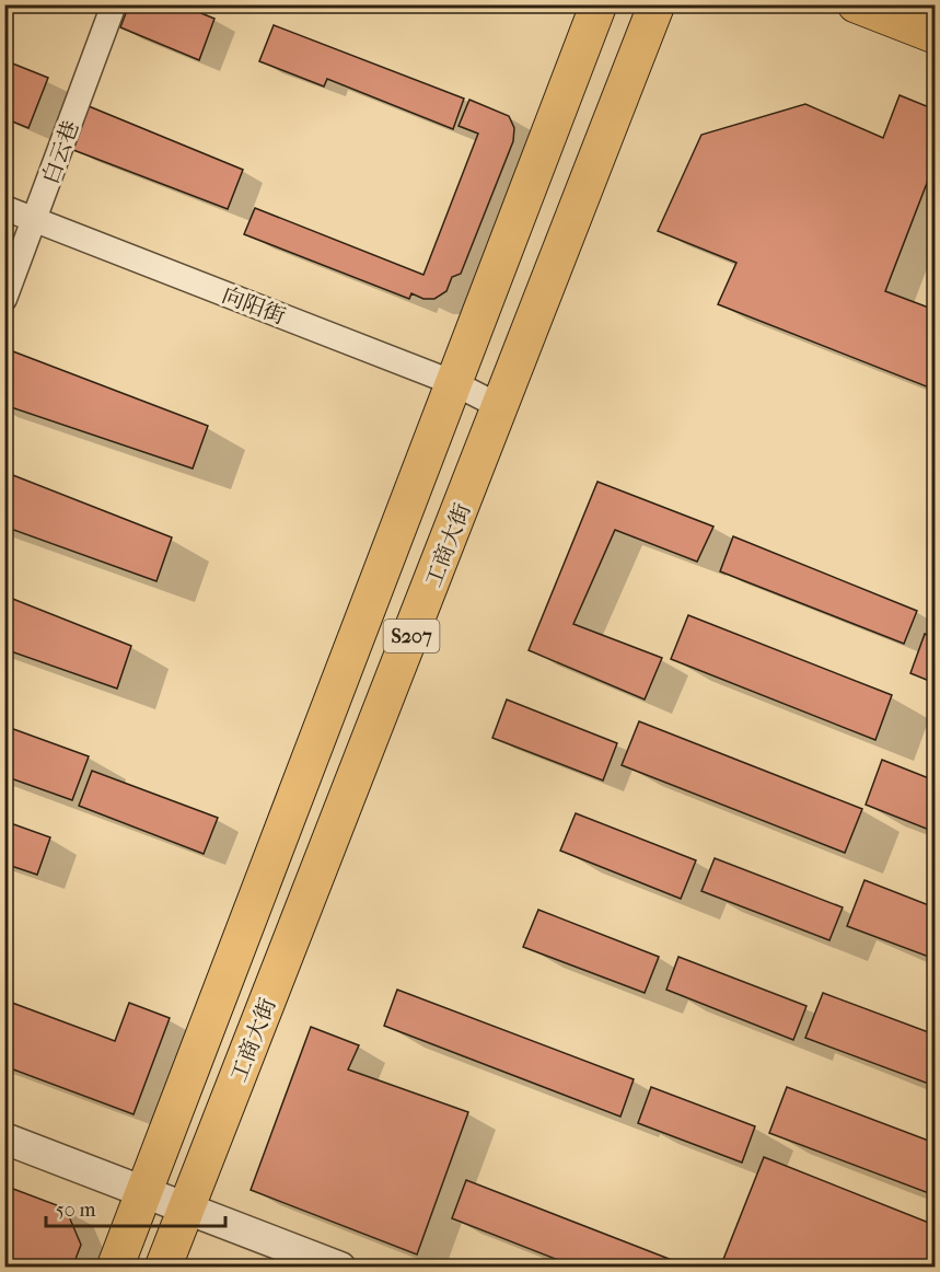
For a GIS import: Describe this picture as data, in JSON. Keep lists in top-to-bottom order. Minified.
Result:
{"streets":{"main road":["工商大街","S207"],"street":["白云巷","向阳街"]},"crossings":[["白云巷","向阳街"],["向阳街","工商大街"],["向阳街","S207"]],"scale_bar":"50 m"}
